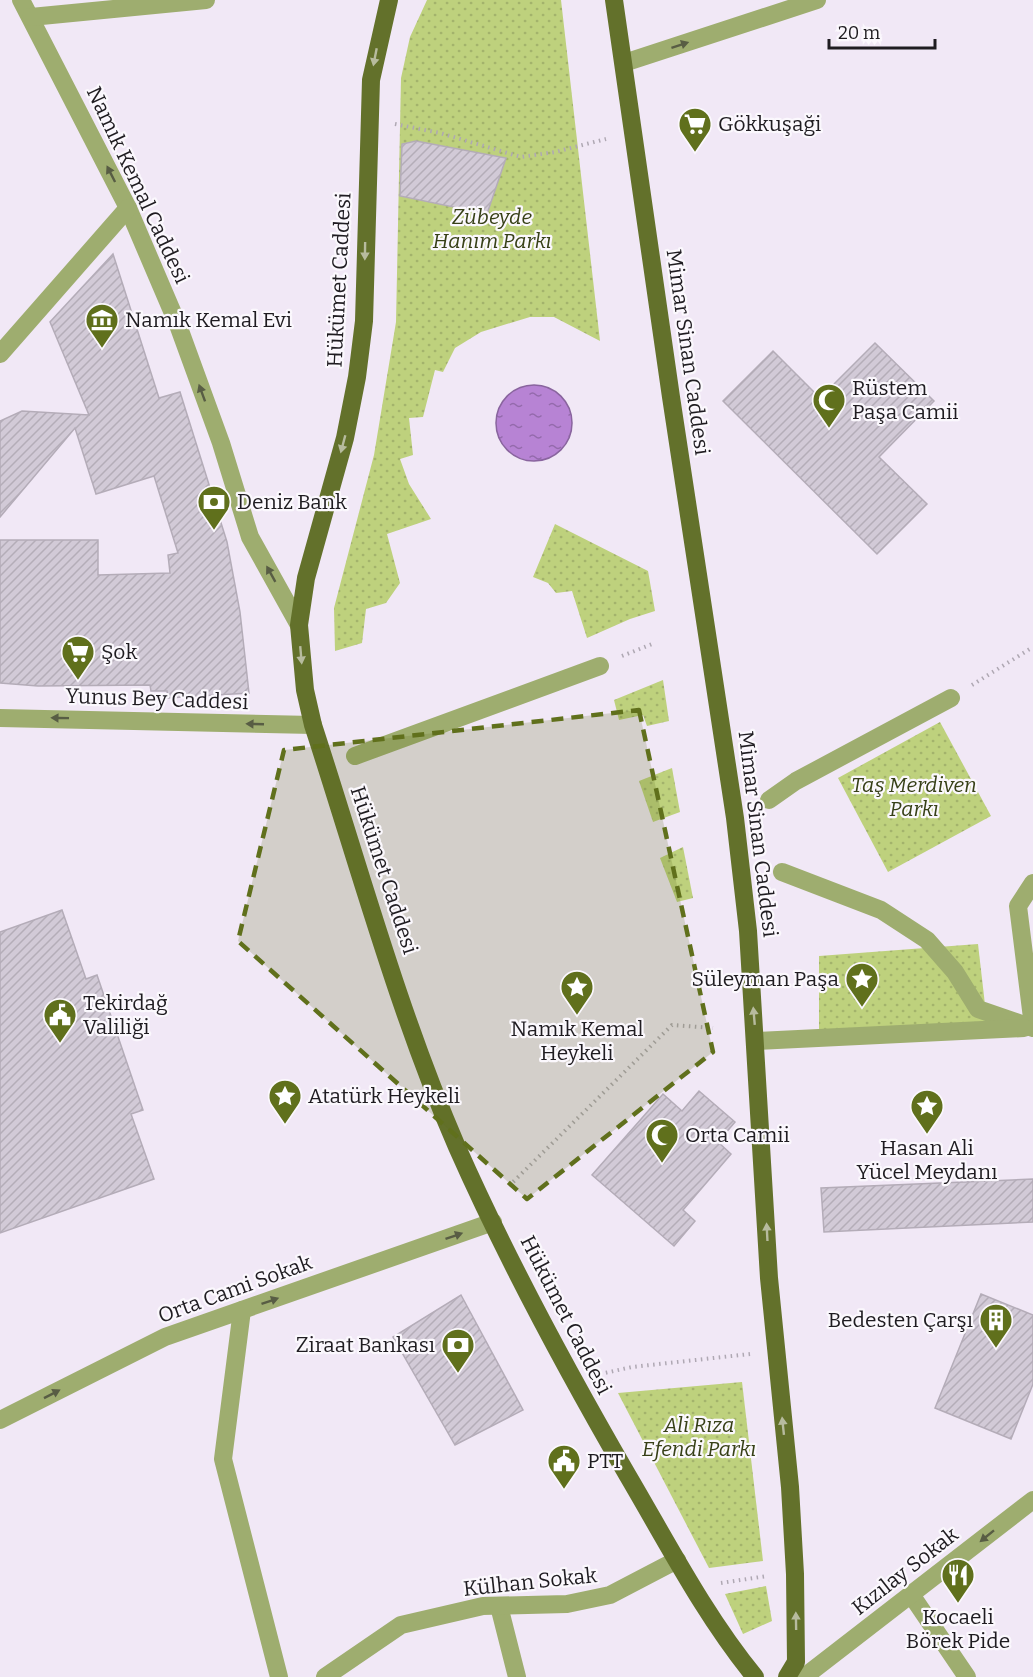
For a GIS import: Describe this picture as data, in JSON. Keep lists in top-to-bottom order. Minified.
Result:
{"streets":{"main road":["Hükümet Caddesi","Mimar Sinan Caddesi"],"street":["Namık Kemal Caddesi","Yunus Bey Caddesi","Orta Cami Sokak","Kızılay Sokak","Külhan Sokak"]},"crossings":[["Namık Kemal Caddesi","Hükümet Caddesi"],["Hükümet Caddesi","Yunus Bey Caddesi"],["Hükümet Caddesi","Orta Cami Sokak"],["Hükümet Caddesi","Külhan Sokak"]],"one_way":["Namık Kemal Caddesi","Hükümet Caddesi","Mimar Sinan Caddesi","Yunus Bey Caddesi","Orta Cami Sokak","Kızılay Sokak"],"parks":["Zübeyde Hanım Parkı","Taş Merdiven Parkı","Ali Rıza Efendi Parkı"],"places":{"supermarket":["Gökkuşaği","Şok"],"museum":["Namık Kemal Evi"],"mosque":["Rüstem Paşa Camii","Orta Camii"],"bank":["Deniz Bank","Ziraat Bankası"],"place":["Süleyman Paşa","Namık Kemal Heykeli","Atatürk Heykeli","Hasan Ali Yücel Meydanı"],"public building":["Tekirdağ Valiliği","PTT"],"building":["Bedesten Çarşı"],"restaurant":["Kocaeli Börek Pide"]},"scale_bar":"20 m"}
